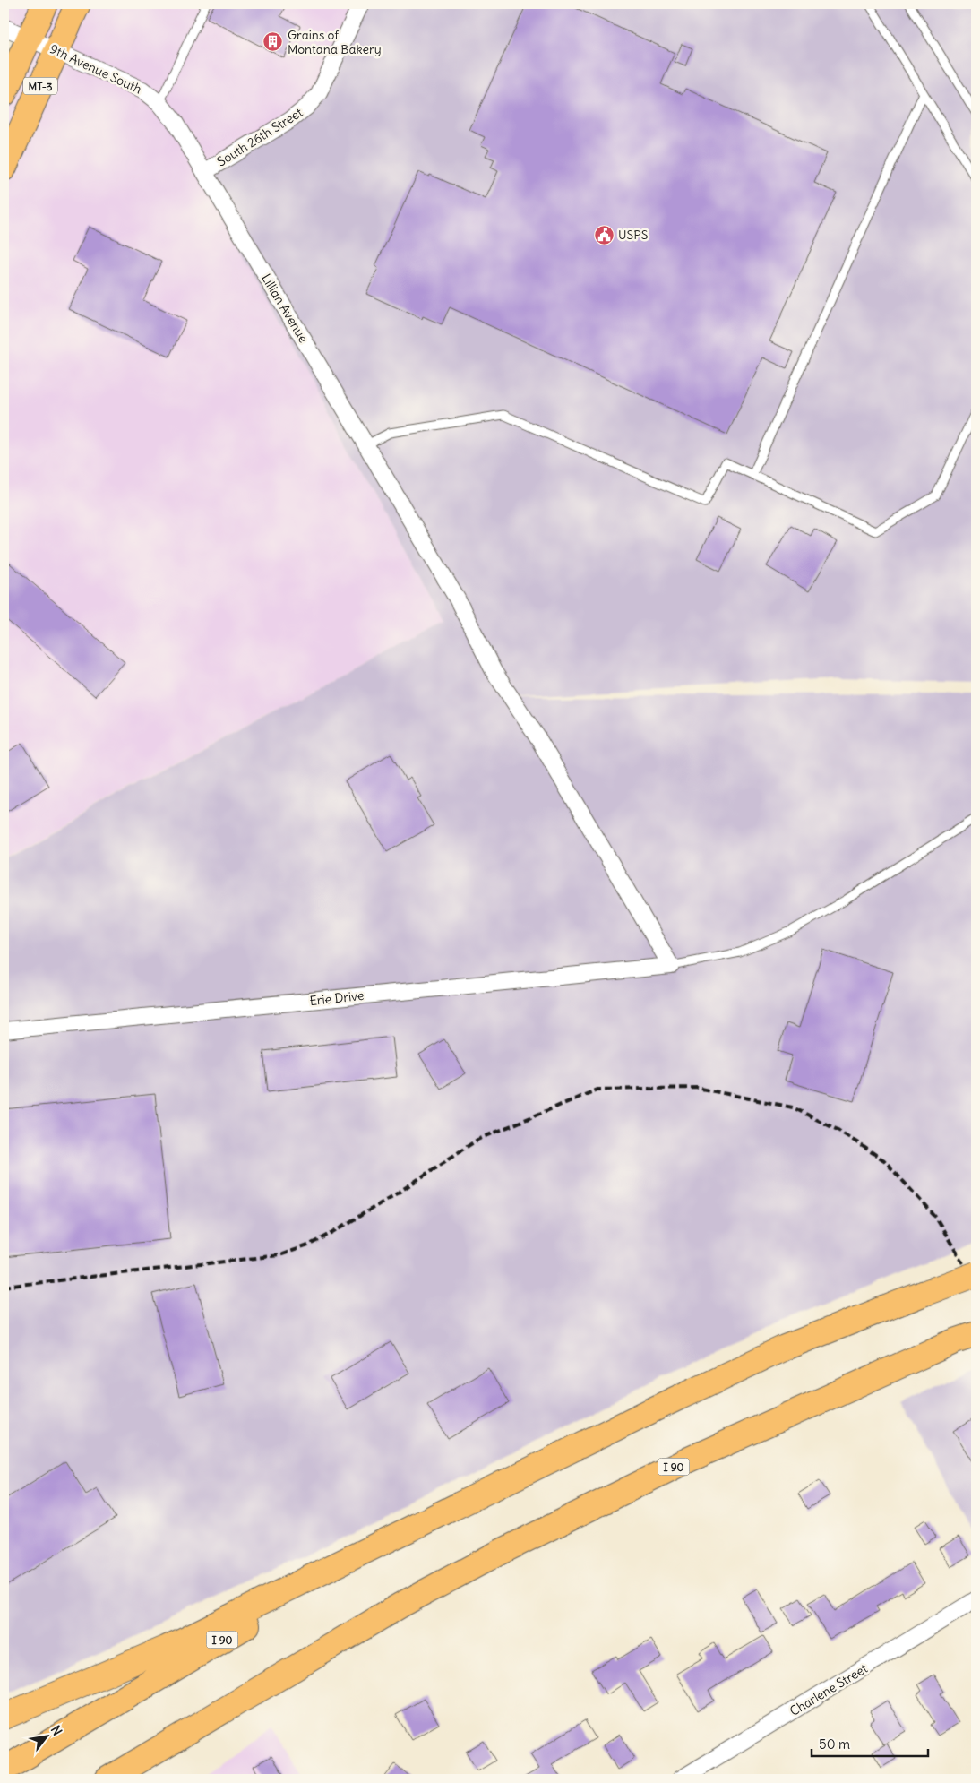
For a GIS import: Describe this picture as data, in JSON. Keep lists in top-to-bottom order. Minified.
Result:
{"streets":{"main road":["MT-3","I 90"],"street":["9th Avenue South","South 26th Street","Lillian Avenue","Erie Drive","Charlene Street"]},"crossings":[["9th Avenue South","MT-3"],["9th Avenue South","South 26th Street"],["9th Avenue South","Lillian Avenue"],["South 26th Street","Lillian Avenue"],["Lillian Avenue","Erie Drive"]],"places":{"building":["Grains of Montana Bakery"],"public building":["USPS"]},"scale_bar":"50 m","north":"top right"}
